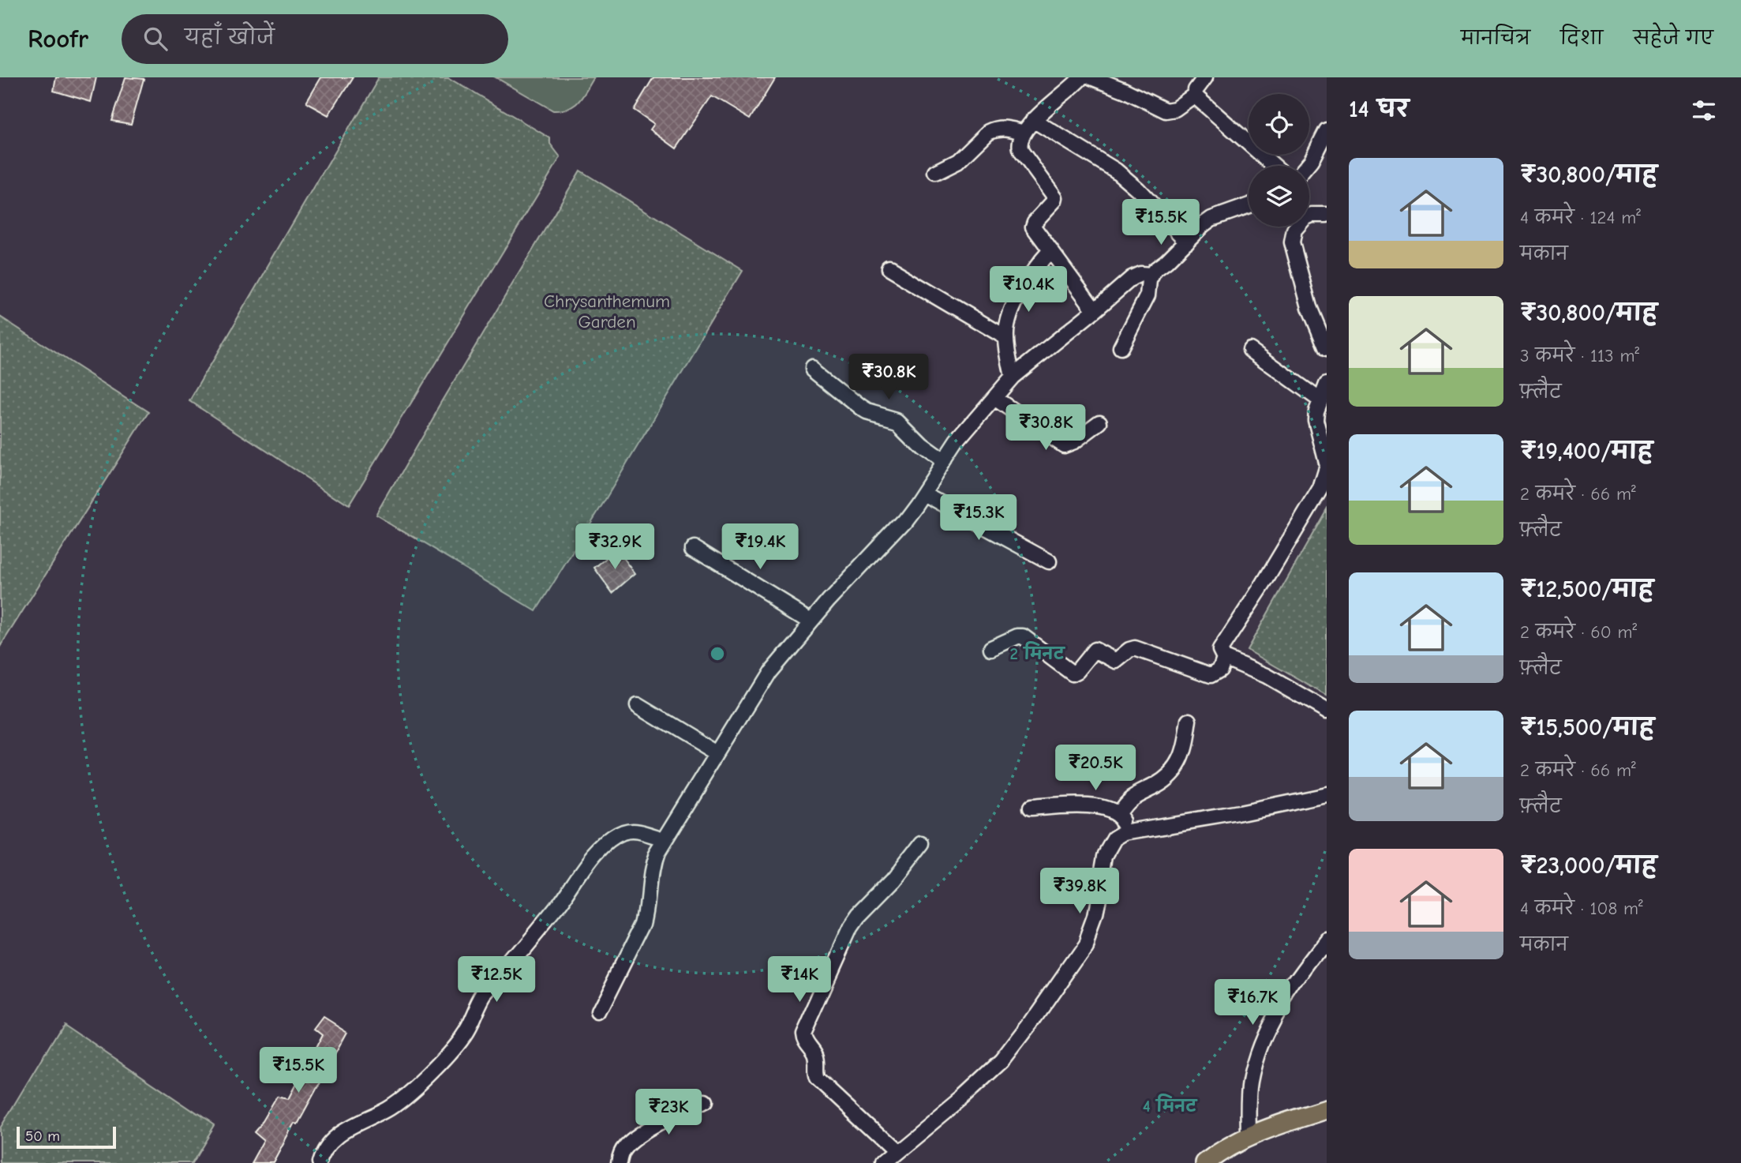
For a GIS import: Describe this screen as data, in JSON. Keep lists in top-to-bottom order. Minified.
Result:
{"parks":["Chrysanthemum Garden"],"scale_bar":"50 m","page":{"header":"Roofr","search":"यहाँ खोजें","nav":["मानचित्र","दिशा","सहेजे गए"],"heading":"14 घर","list":[{"name":"₹30,800/माह","note":"4 कमरे · 124 m² · मकान"},{"name":"₹30,800/माह","note":"3 कमरे · 113 m² · फ़्लैट"},{"name":"₹19,400/माह","note":"2 कमरे · 66 m² · फ़्लैट"},{"name":"₹12,500/माह","note":"2 कमरे · 60 m² · फ़्लैट"},{"name":"₹15,500/माह","note":"2 कमरे · 66 m² · फ़्लैट"},{"name":"₹23,000/माह","note":"4 कमरे · 108 m² · मकान"}],"price":["₹15.5K","₹10.4K","₹30.8K","₹30.8K","₹15.3K","₹32.9K","₹19.4K","₹20.5K","₹39.8K","₹12.5K","₹14K","₹16.7K","₹15.5K","₹23K"],"scale":"50 m"},"rings":["2 मिनट","4 मिनट"]}
